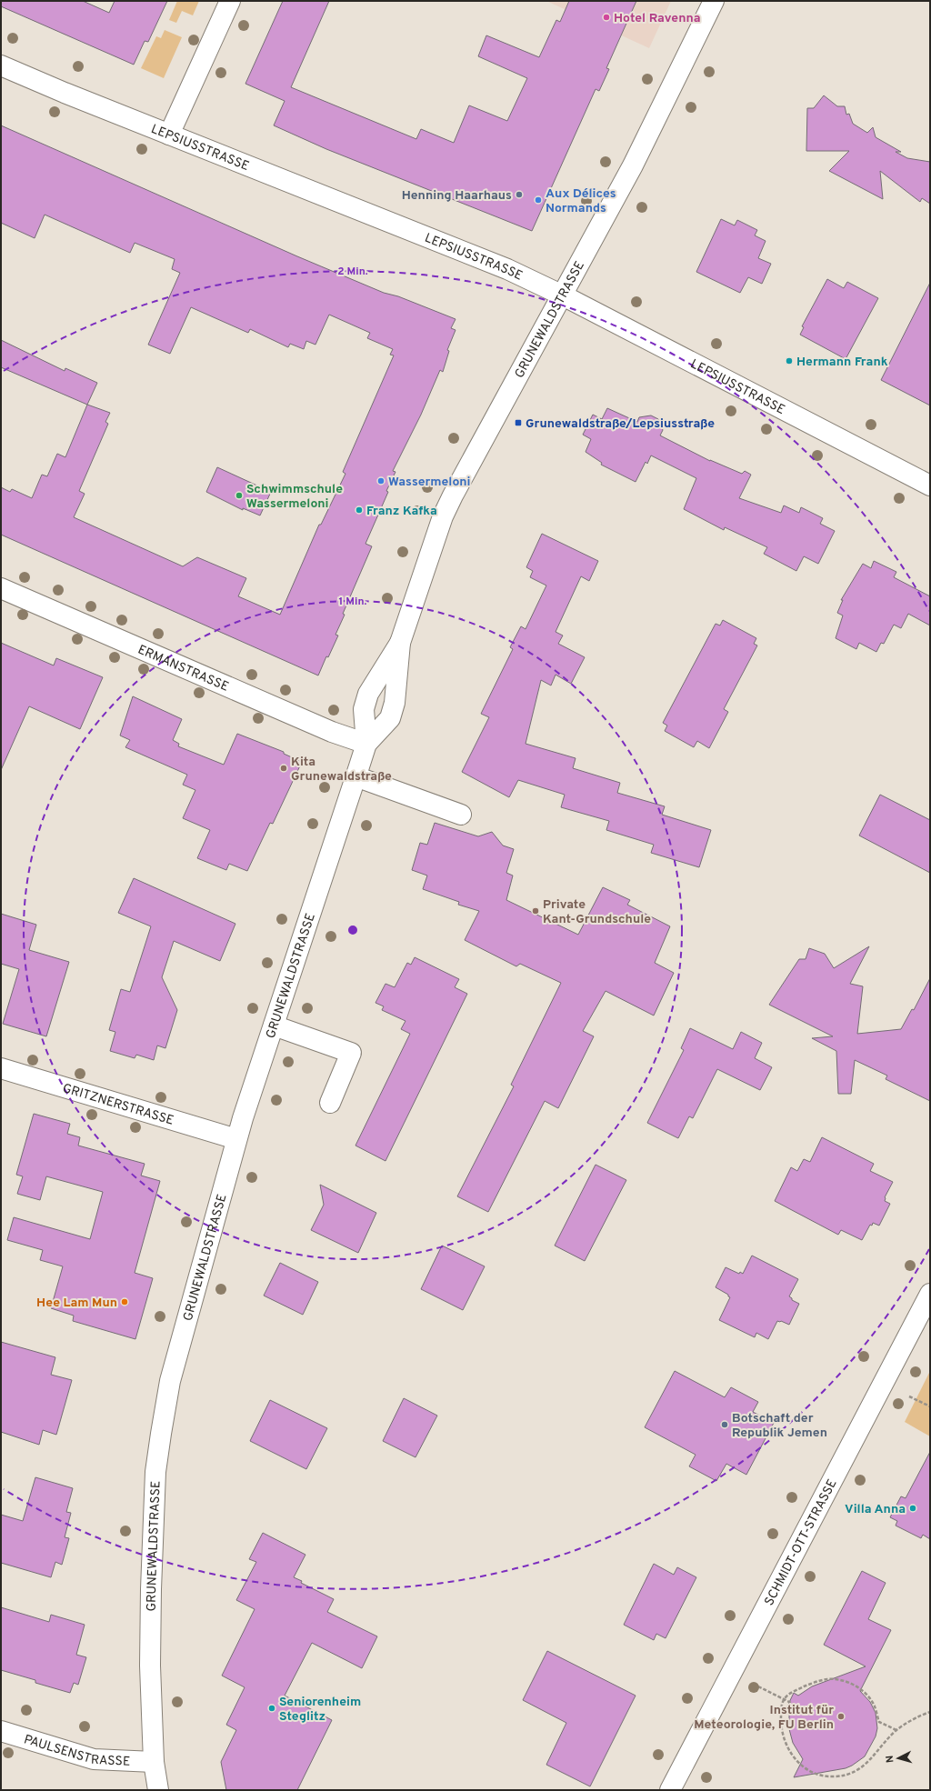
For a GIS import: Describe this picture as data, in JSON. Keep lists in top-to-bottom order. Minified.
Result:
{"streets":{"street":["LEPSIUSSTRASSE","GRUNEWALDSTRASSE","ERMANSTRASSE","GRITZNERSTRASSE","SCHMIDT-OTT-STRASSE","PAULSENSTRASSE"]},"crossings":[["LEPSIUSSTRASSE","GRUNEWALDSTRASSE"],["GRUNEWALDSTRASSE","ERMANSTRASSE"],["GRUNEWALDSTRASSE","GRITZNERSTRASSE"],["GRUNEWALDSTRASSE","PAULSENSTRASSE"]],"places":{"other":["Hotel Ravenna","Henning Haarhaus","Aux Délices Normands","Hermann Frank","Wassermeloni","Schwimmschule Wassermeloni","Franz Kafka","Kita Grunewaldstraße","Private Kant-Grundschule","Hee Lam Mun","Botschaft der Republik Jemen","Villa Anna","Seniorenheim Steglitz","Institut für Meteorologie, FU Berlin"],"transit":["Grunewaldstraße/Lepsiusstraße"]},"north":"left","rings":["2 Min.","1 Min."]}
